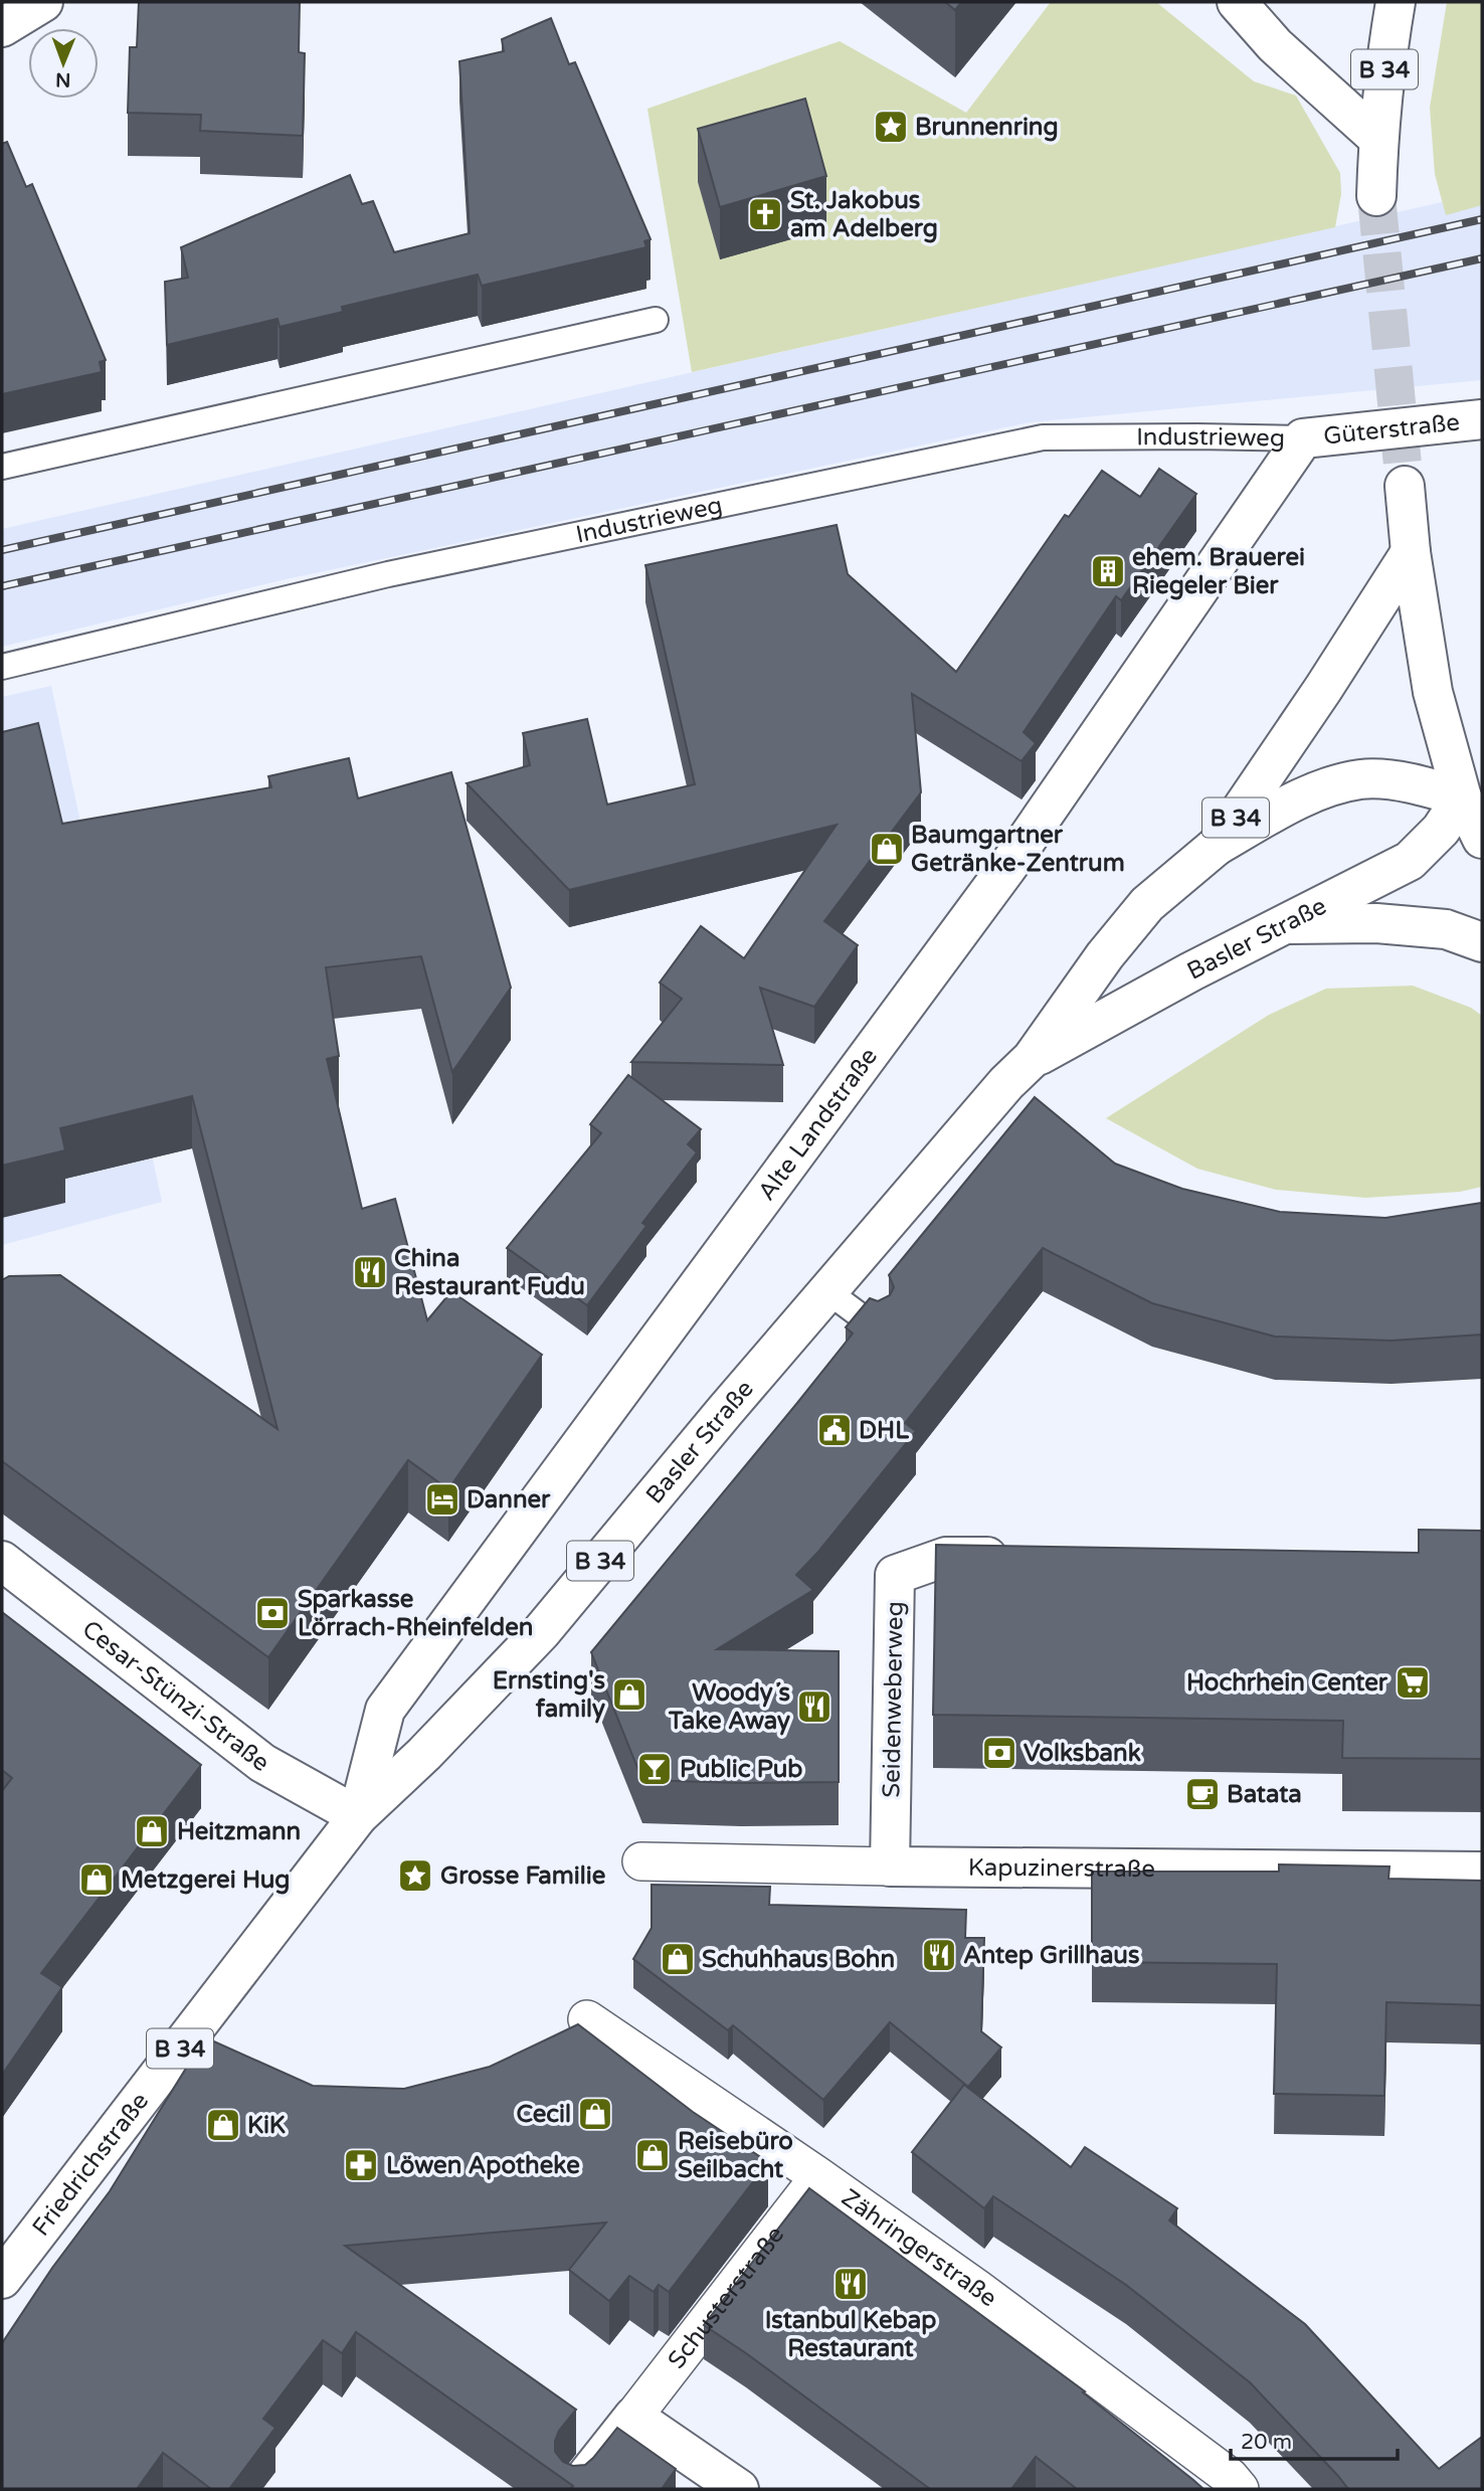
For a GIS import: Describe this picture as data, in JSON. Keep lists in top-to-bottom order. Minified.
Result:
{"streets":{"main road":["B 34","Güterstraße","Basler Straße","Alte Landstraße","Cesar-Stünzi-Straße","Seidenweberweg","Kapuzinerstraße","Friedrichstraße","Schusterstraße"],"street":["Zähringerstraße"],"lane":["Industrieweg"]},"crossings":[["Güterstraße","Industrieweg"],["Güterstraße","Alte Landstraße"],["Industrieweg","Alte Landstraße"],["Basler Straße","Alte Landstraße"],["Basler Straße","Cesar-Stünzi-Straße"],["Basler Straße","Friedrichstraße"],["Alte Landstraße","Cesar-Stünzi-Straße"],["Alte Landstraße","Friedrichstraße"],["Cesar-Stünzi-Straße","Friedrichstraße"],["Seidenweberweg","Kapuzinerstraße"],["Zähringerstraße","Schusterstraße"]],"places":{"place":["Brunnenring","Grosse Familie"],"church":["St. Jakobus am Adelberg"],"building":["ehem. Brauerei Riegeler Bier"],"shop":["Baumgartner Getränke-Zentrum","Ernsting's family","Heitzmann","Metzgerei Hug","Schuhhaus Bohn","Cecil","KiK","Reisebüro Seilbacht"],"restaurant":["China Restaurant Fudu","Woody´s Take Away","Antep Grillhaus","Istanbul Kebap Restaurant"],"public building":["DHL"],"hotel":["Danner"],"bank":["Sparkasse Lörrach-Rheinfelden","Volksbank"],"supermarket":["Hochrhein Center"],"bar":["Public Pub"],"cafe":["Batata"],"pharmacy":["Löwen Apotheke"]},"scale_bar":"20 m","north":"bottom"}
